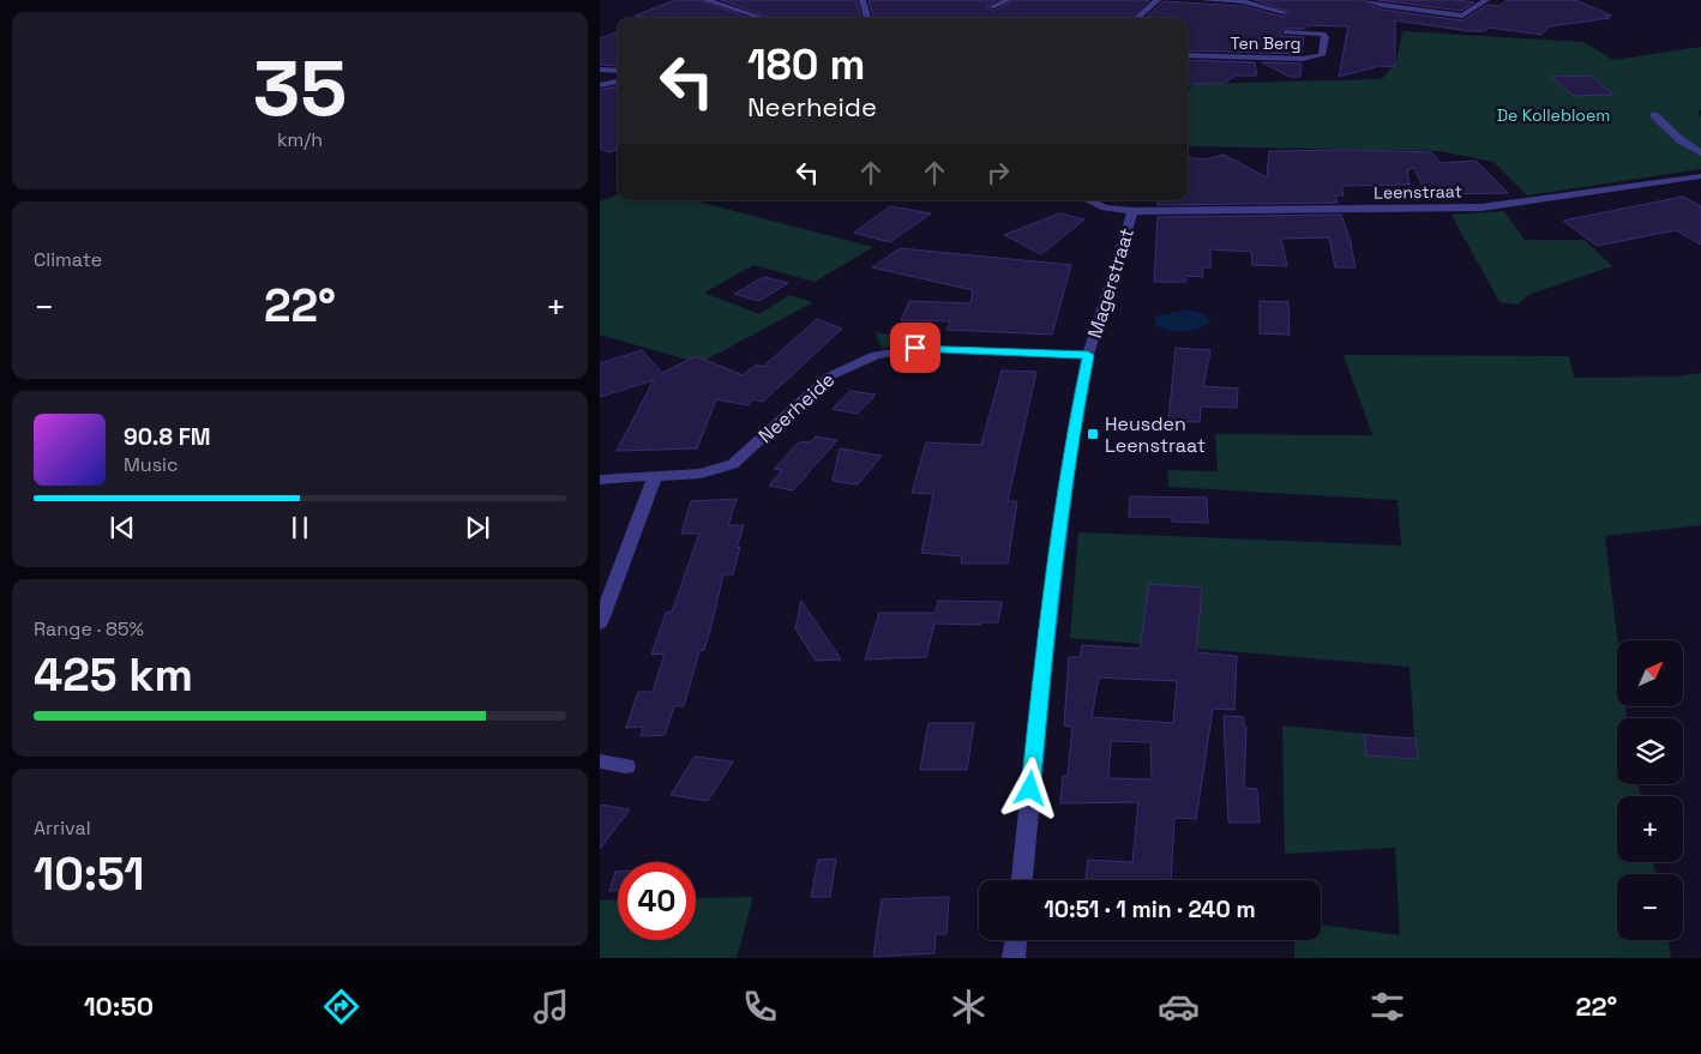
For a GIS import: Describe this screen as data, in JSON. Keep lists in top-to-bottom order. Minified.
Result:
{"streets":{"street":["Ten Berg","Leenstraat","Magerstraat","Neerheide"]},"crossings":[["Leenstraat","Magerstraat"],["Magerstraat","Neerheide"]],"parks":["De Kollebloem"],"places":{"transit":["Heusden Leenstraat"]},"north":"top right","page":{"tile":[["35","km/h"],"Climate",["Range · 85%","425 km"],["Arrival","10:51"]],"turn":["180 m","Neerheide"],"heat":["−","22°","+"],"song":["90.8 FM","Music"],"map_buttons":["+","−"],"limit":"40","trip":"10:51 · 1 min · 240 m","tabs":["10:50","22°"]}}
